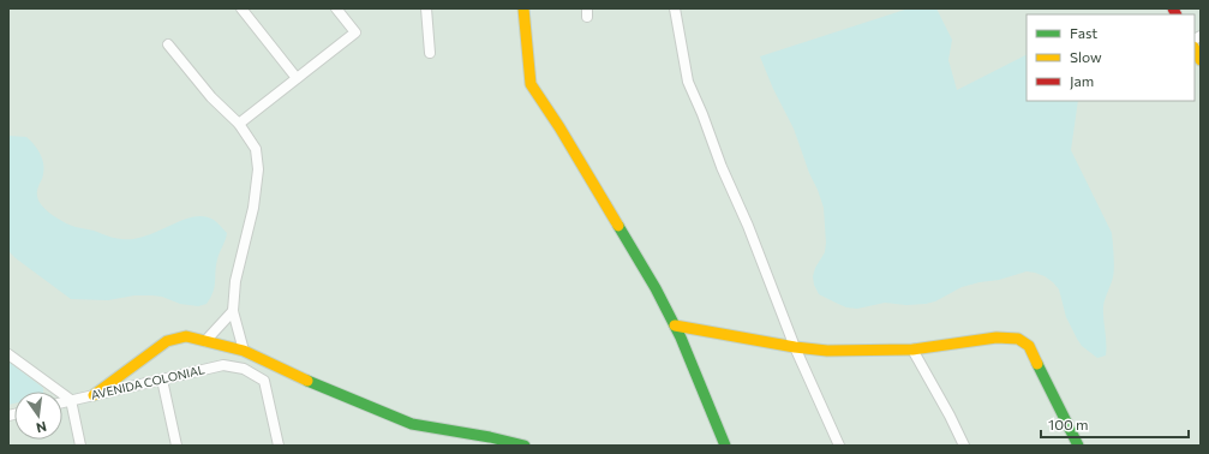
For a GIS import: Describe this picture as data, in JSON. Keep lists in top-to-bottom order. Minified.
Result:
{"streets":{"street":["AVENIDA COLONIAL"]},"legend":["Fast","Slow","Jam"],"scale_bar":"100 m","north":"bottom"}
